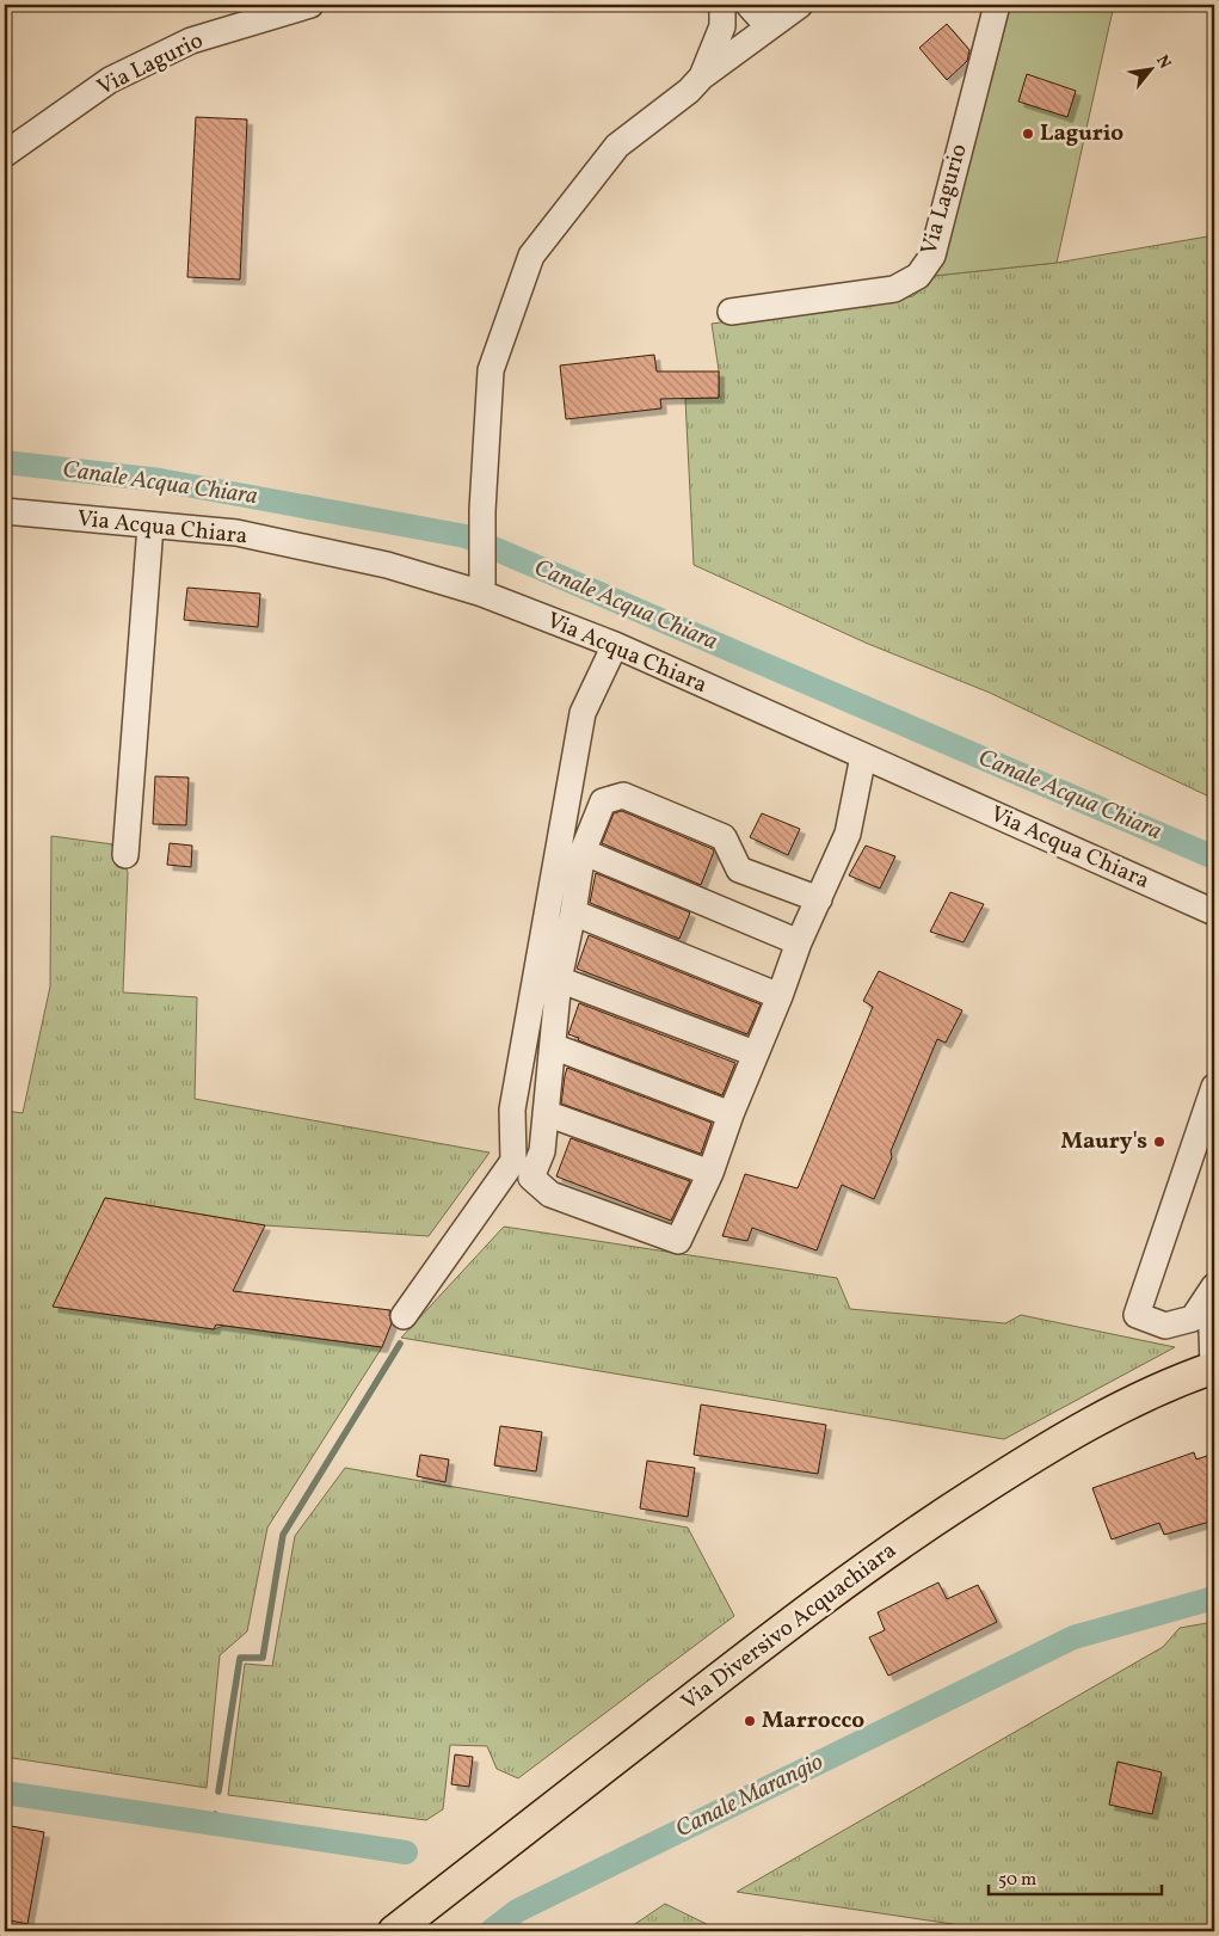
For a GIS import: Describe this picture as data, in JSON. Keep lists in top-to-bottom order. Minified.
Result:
{"streets":{"main road":["Via Diversivo Acquachiara"],"street":["Via Lagurio","Via Acqua Chiara"]},"water":["Canale Acqua Chiara","Canale Marangio"],"places":["Lagurio","Maury's","Marrocco"],"scale_bar":"50 m","north":"top right"}
